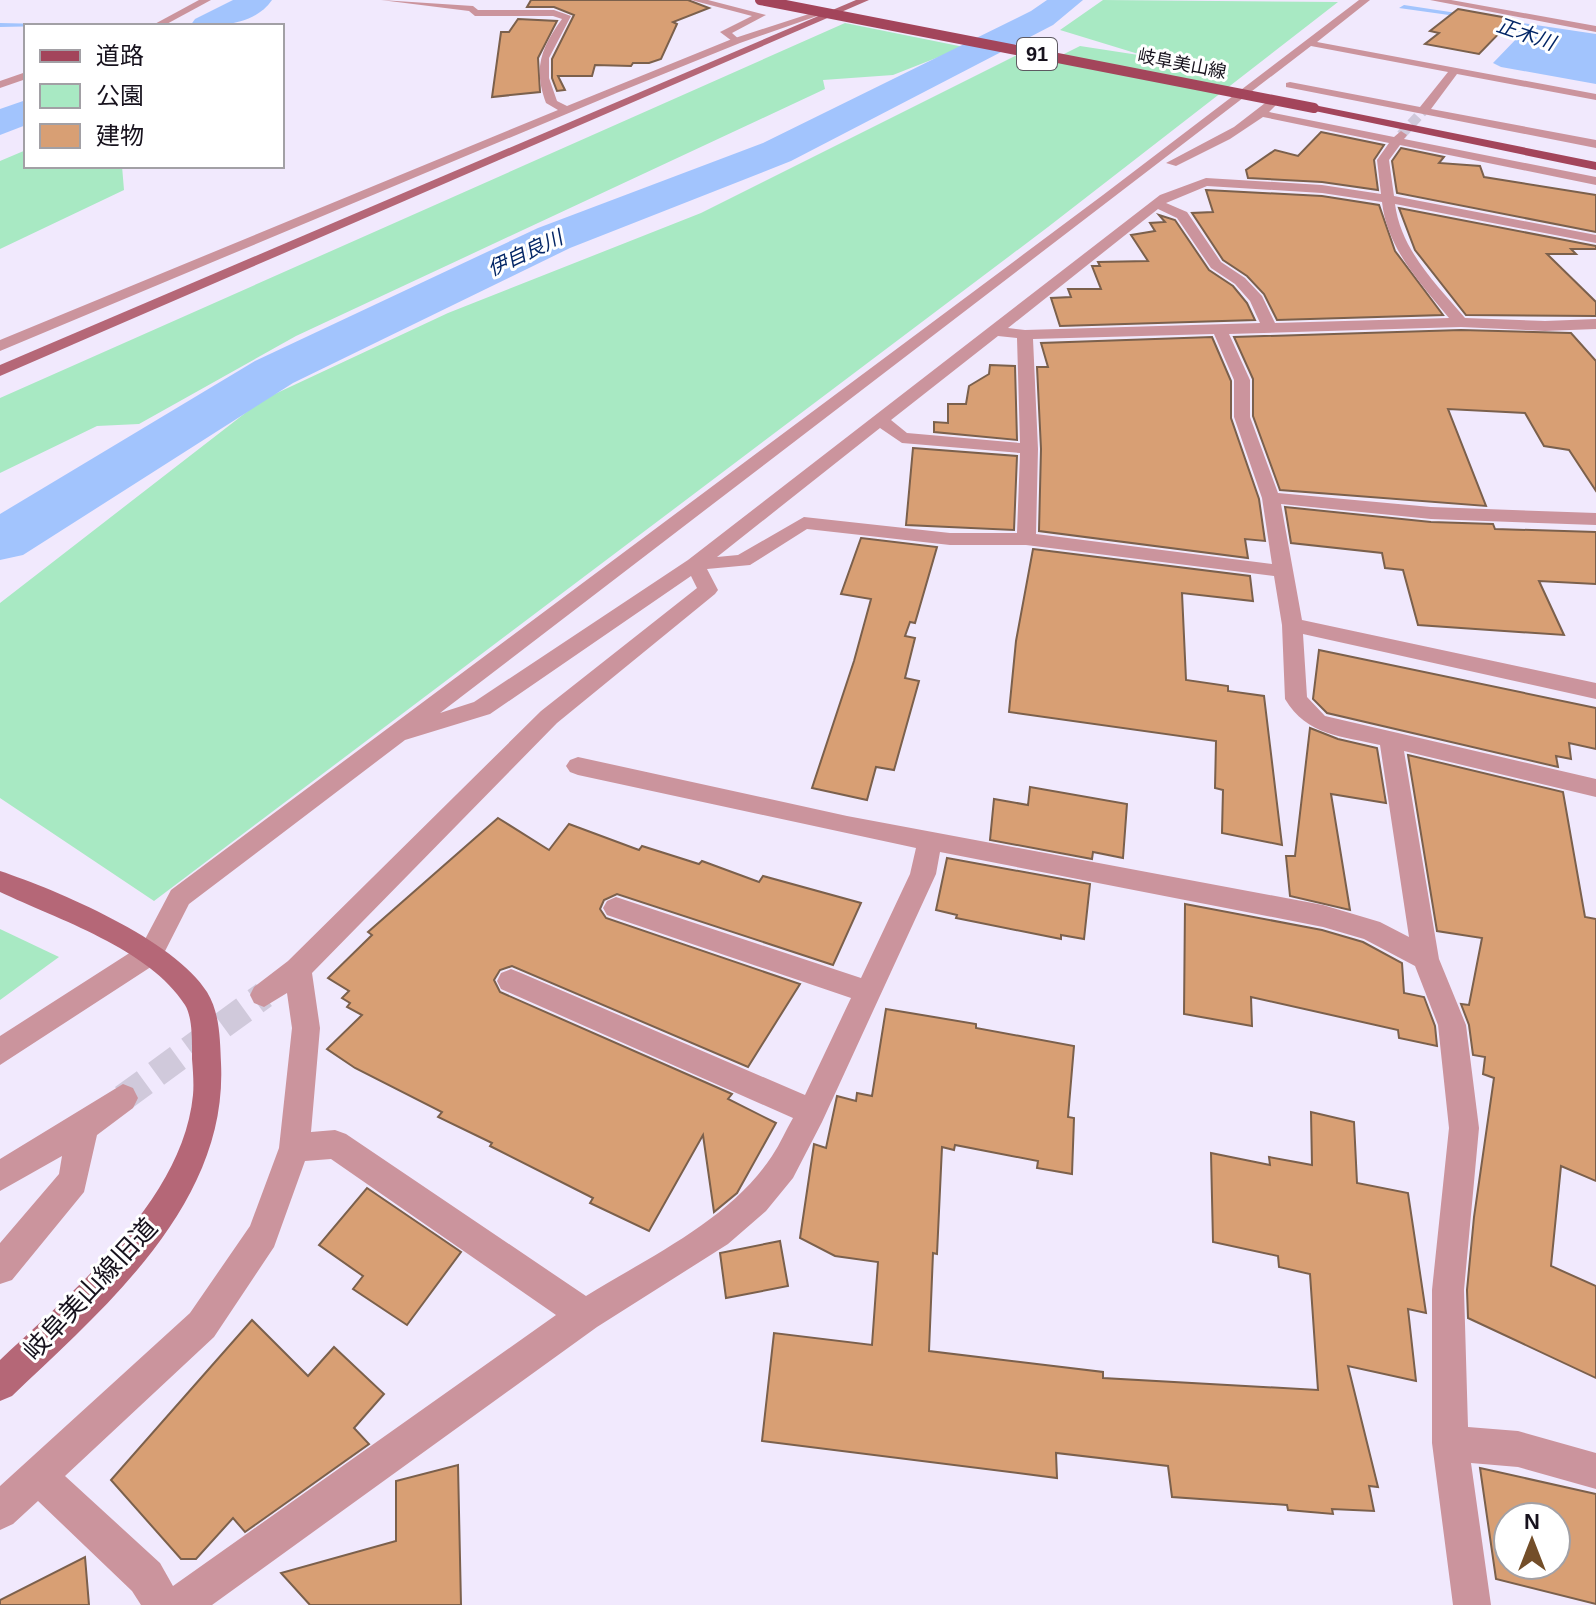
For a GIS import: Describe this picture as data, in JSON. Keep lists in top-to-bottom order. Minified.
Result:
{"streets":{"main road":["91","岐阜美山線"],"street":["岐阜美山線旧道"]},"water":["正木川","伊自良川"],"legend":["道路","公園","建物"],"north":"top"}
